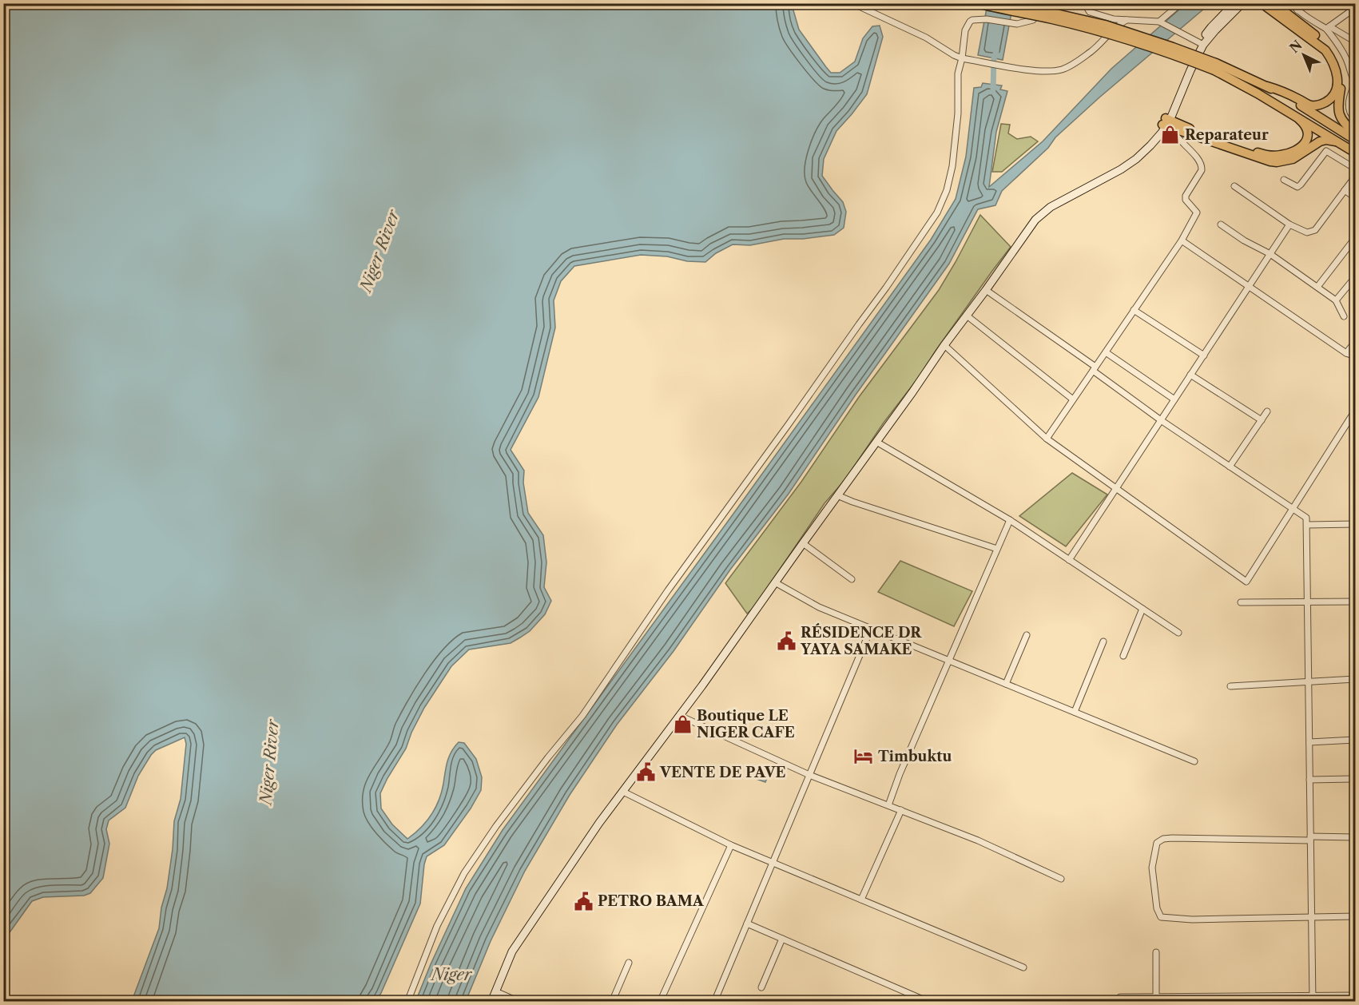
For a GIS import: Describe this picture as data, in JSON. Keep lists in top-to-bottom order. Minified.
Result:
{"water":["Niger River","Niger"],"places":{"shop":["Reparateur","Boutique LE NIGER CAFE"],"public building":["RÉSIDENCE DR YAYA SAMAKE","VENTE DE PAVE","PETRO BAMA"],"hotel":["Timbuktu"]},"north":"top left"}
